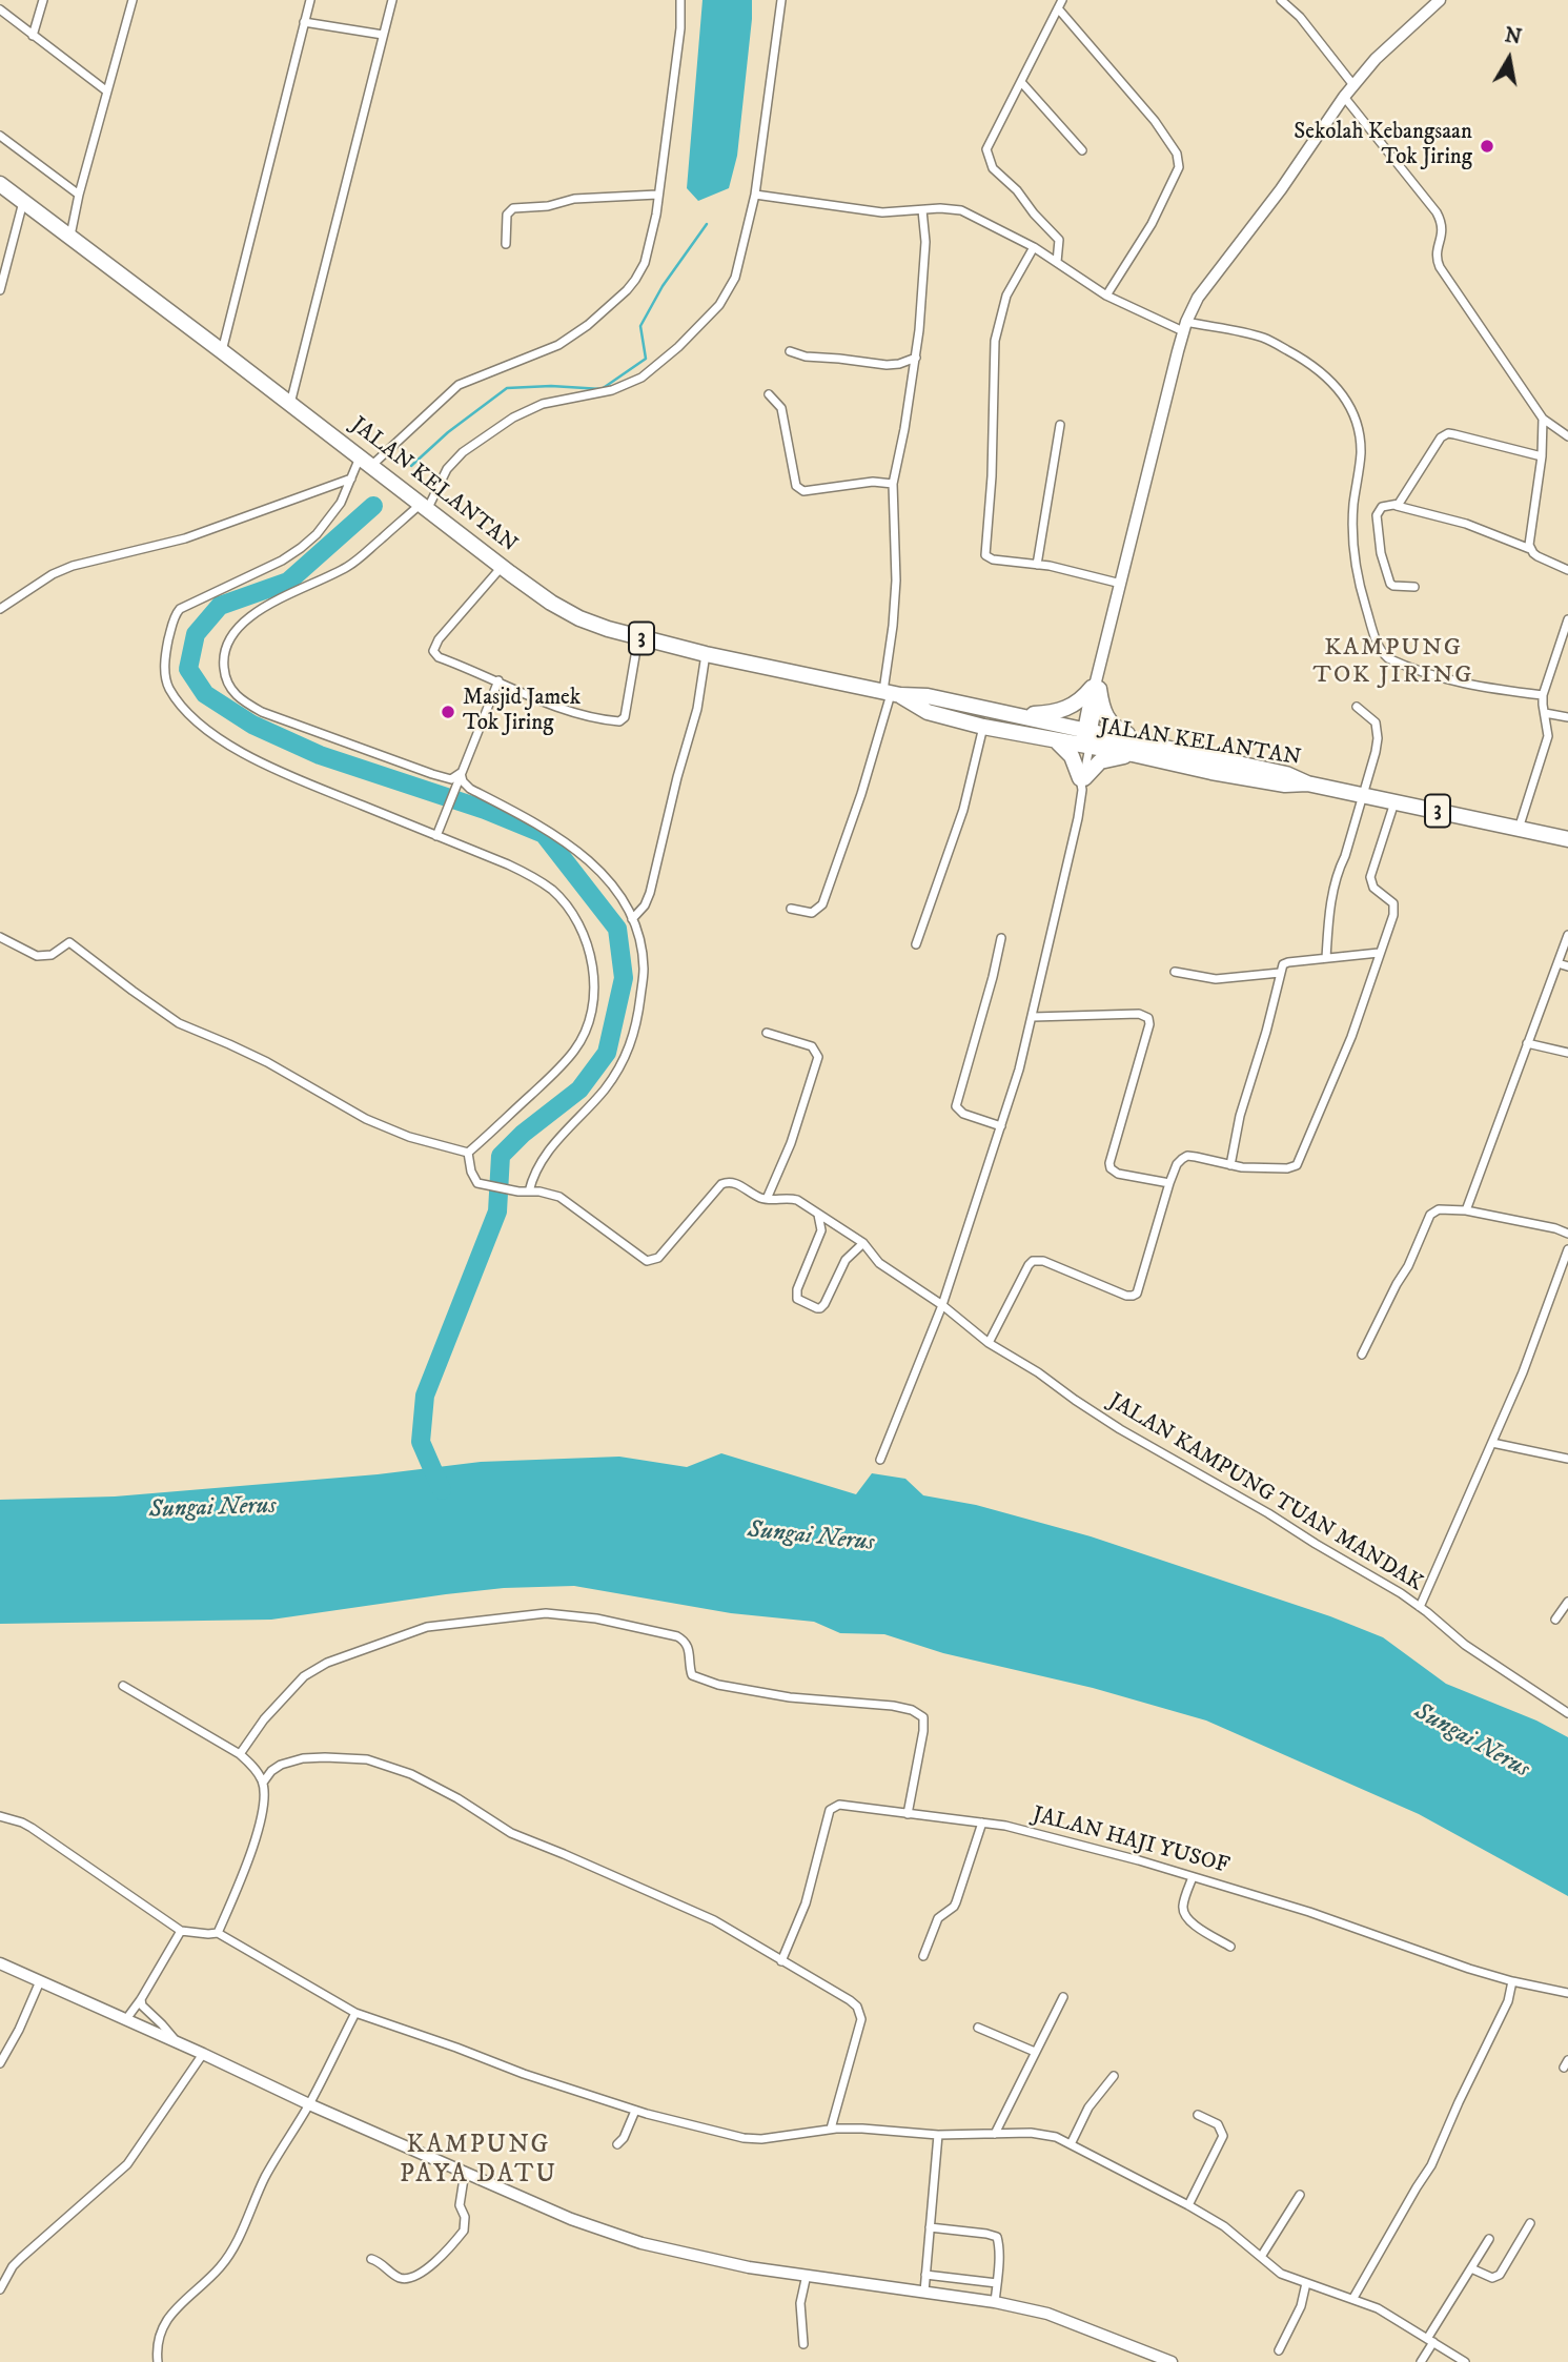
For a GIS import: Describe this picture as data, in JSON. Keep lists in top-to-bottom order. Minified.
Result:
{"streets":{"highway":["JALAN KELANTAN","3"],"street":["JALAN KAMPUNG TUAN MANDAK","JALAN HAJI YUSOF"]},"crossings":[["JALAN KELANTAN","3"]],"districts":["KAMPUNG TOK JIRING","KAMPUNG PAYA DATU"],"water":["Sungai Nerus"],"places":["Sekolah Kebangsaan Tok Jiring","Masjid Jamek Tok Jiring"],"north":"top"}
